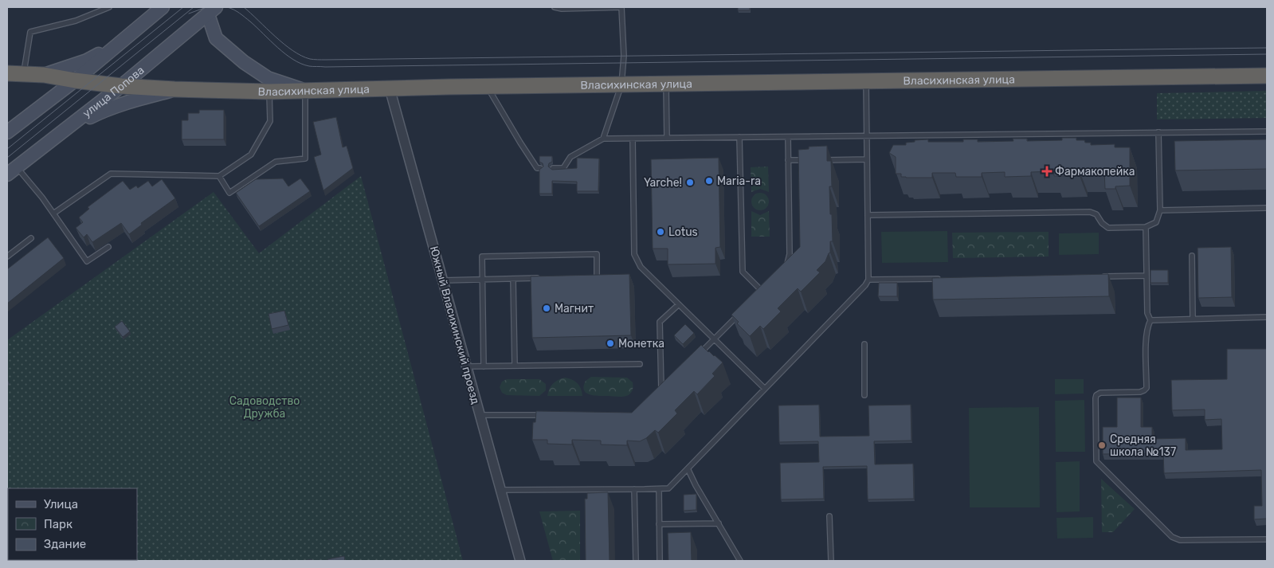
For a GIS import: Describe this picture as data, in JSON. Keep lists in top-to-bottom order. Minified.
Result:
{"streets":{"highway":["Власихинская улица"],"main road":["улица Попова"],"street":["Южный Власихинский проезд"]},"crossings":[["Власихинская улица","улица Попова"],["Власихинская улица","Южный Власихинский проезд"]],"parks":["Садоводство Дружба"],"places":{"health":["Фармакопейка"],"other":["Maria-ra","Yarche!","Lotus","Магнит","Монетка","Средняя школа №137"]},"legend":["Улица","Парк","Здание"]}
